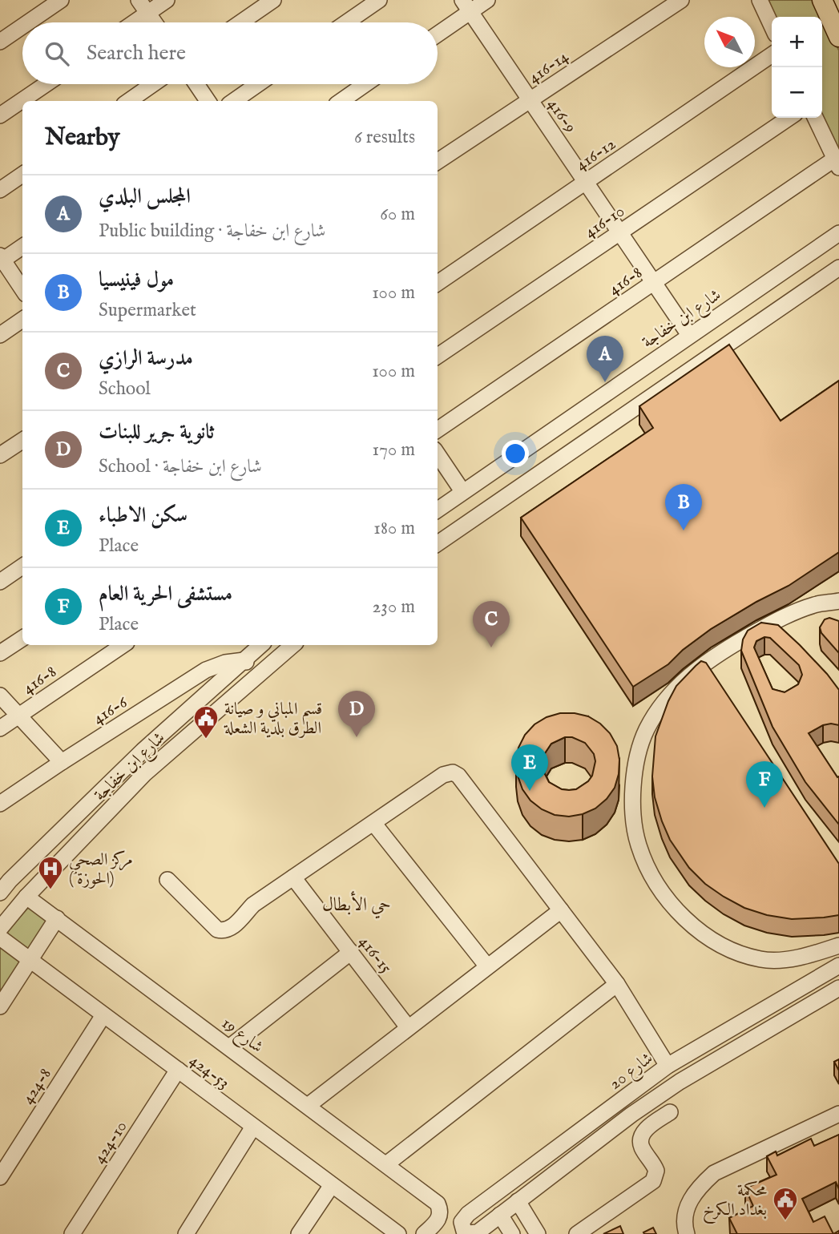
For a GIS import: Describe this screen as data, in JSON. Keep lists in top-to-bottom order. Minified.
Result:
{"streets":{"street":["416-14","416-9","416-12","416-10","416-8","شارع ابن خفاجة","416-6","416-15","شارع 19","شارع 20","424-53","424-8","424-10"]},"crossings":[["416-14","416-9"],["416-9","416-12"],["416-9","416-10"],["416-9","416-8"],["416-9","شارع ابن خفاجة"],["شارع ابن خفاجة","416-6"],["شارع ابن خفاجة","شارع 19"],["424-53","424-8"],["424-53","424-10"]],"districts":["حي الأبطال"],"places":{"public building":["قسم المباني و صيانة الطرق بلدية الشعلة","محكمة بغداد الكرخ"],"hospital":["مركز الصحي ( الحوزة)"]},"north":"top left","page":{"map_buttons":["+","−"],"search":"Search here","heading":["Nearby","6 results"],"list":[{"mark":"A","name":"المجلس البلدي","note":"Public building · شارع ابن خفاجة","value":"60 m"},{"mark":"B","name":"مول فينيسيا","note":"Supermarket","value":"100 m"},{"mark":"C","name":"مدرسة الرازي","note":"School","value":"100 m"},{"mark":"D","name":"ثانوية جرير للبنات","note":"School · شارع ابن خفاجة","value":"170 m"},{"mark":"E","name":"سكن الاطباء","note":"Place","value":"180 m"},{"mark":"F","name":"مستشفى الحرية العام","note":"Place","value":"230 m"}],"pins":["A","B","C","D","E","F"]}}
